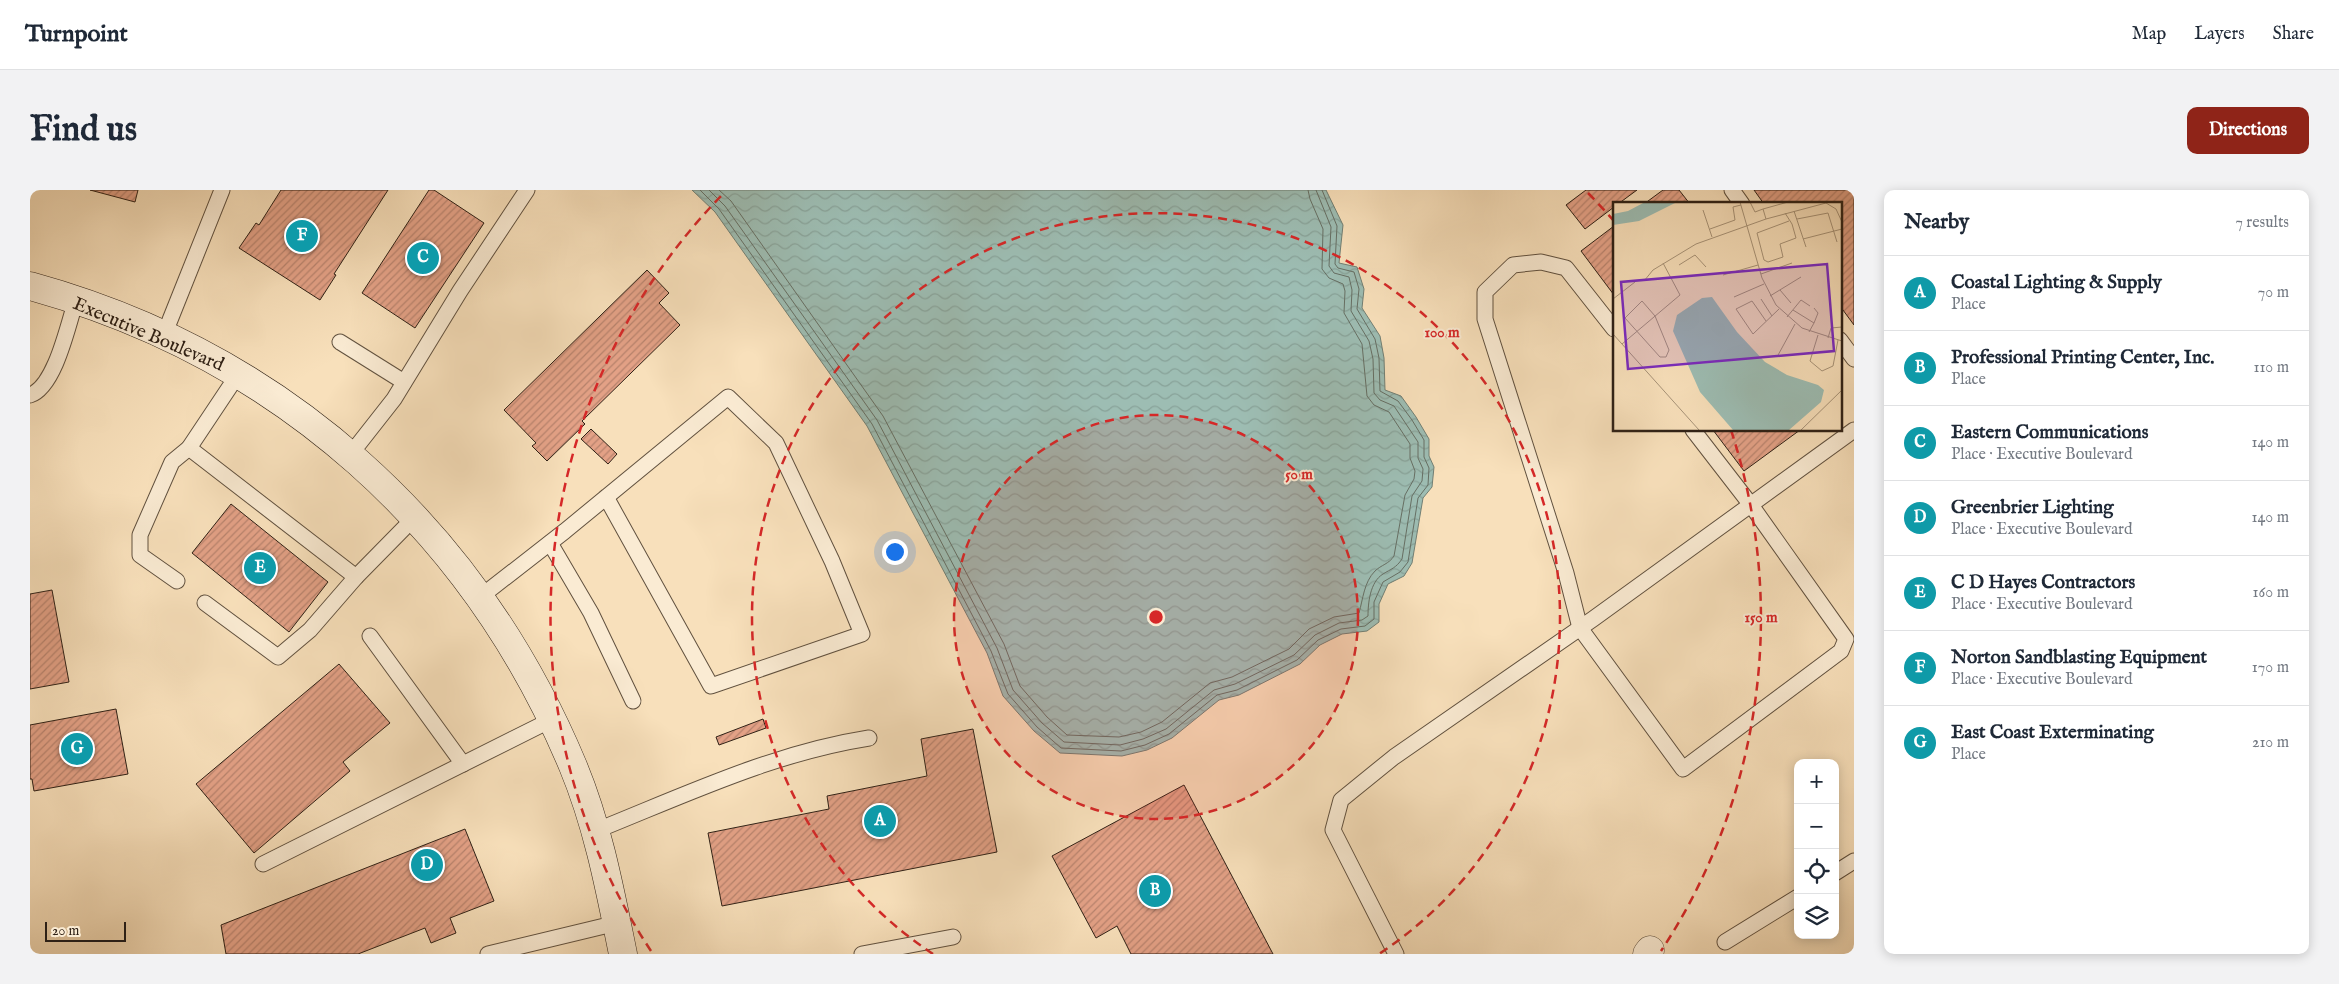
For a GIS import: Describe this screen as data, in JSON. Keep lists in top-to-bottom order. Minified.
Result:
{"streets":{"street":["Executive Boulevard"]},"scale_bar":"20 m","page":{"header":"Turnpoint","nav":["Map","Layers","Share"],"buttons":"Directions","title":"Find us","heading":["Nearby","7 results"],"pins":["F","C","E","G","A","D","B"],"list":[{"mark":"A","name":"Coastal Lighting & Supply","note":"Place","value":"70 m"},{"mark":"B","name":"Professional Printing Center, Inc.","note":"Place","value":"110 m"},{"mark":"C","name":"Eastern Communications","note":"Place · Executive Boulevard","value":"140 m"},{"mark":"D","name":"Greenbrier Lighting","note":"Place · Executive Boulevard","value":"140 m"},{"mark":"E","name":"C D Hayes Contractors","note":"Place · Executive Boulevard","value":"160 m"},{"mark":"F","name":"Norton Sandblasting Equipment","note":"Place · Executive Boulevard","value":"170 m"},{"mark":"G","name":"East Coast Exterminating","note":"Place","value":"210 m"}],"map_buttons":["+","−"],"scale":"20 m"},"rings":["100 m","50 m","150 m"]}
